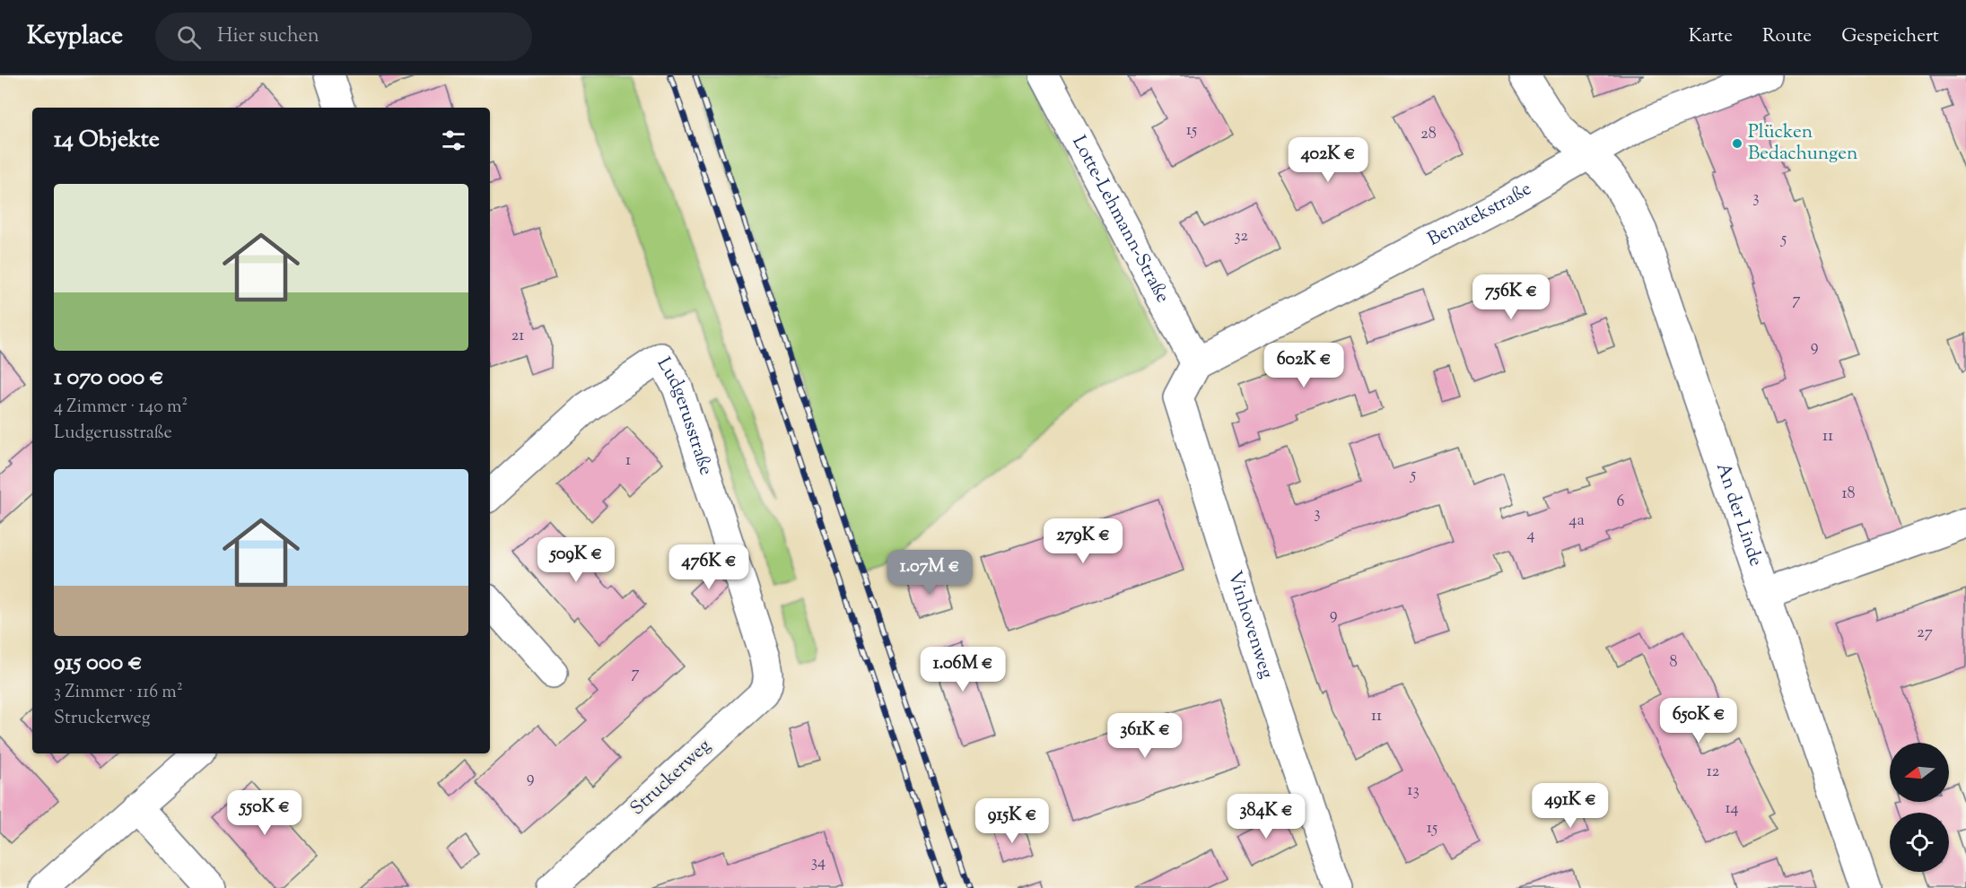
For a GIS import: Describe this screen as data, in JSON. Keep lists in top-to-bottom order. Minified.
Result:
{"streets":{"street":["Benatekstraße","Lotte-Lehmann-Straße","Ludgerusstraße","An der Linde","Vinhovenweg","Struckerweg"]},"crossings":[["Benatekstraße","Lotte-Lehmann-Straße"],["Benatekstraße","An der Linde"],["Benatekstraße","Vinhovenweg"],["Lotte-Lehmann-Straße","Vinhovenweg"],["Ludgerusstraße","Struckerweg"]],"places":["Plücken Bedachungen"],"house_numbers":["15","28","3","32","5","7","21","9","11","1","5","18","6","3","4a","4","9","27","8","7","11","12","9","13","14","15","34"],"north":"left","page":{"header":"Keyplace","search":"Hier suchen","nav":["Karte","Route","Gespeichert"],"heading":"14 Objekte","price":["402K €","756K €","602K €","279K €","509K €","476K €","1.07M €","1.06M €","650K €","361K €","491K €","550K €","384K €","915K €"],"list":[{"name":"1 070 000 €","note":"4 Zimmer · 140 m² · Ludgerusstraße"},{"name":"915 000 €","note":"3 Zimmer · 116 m² · Struckerweg"}]}}
